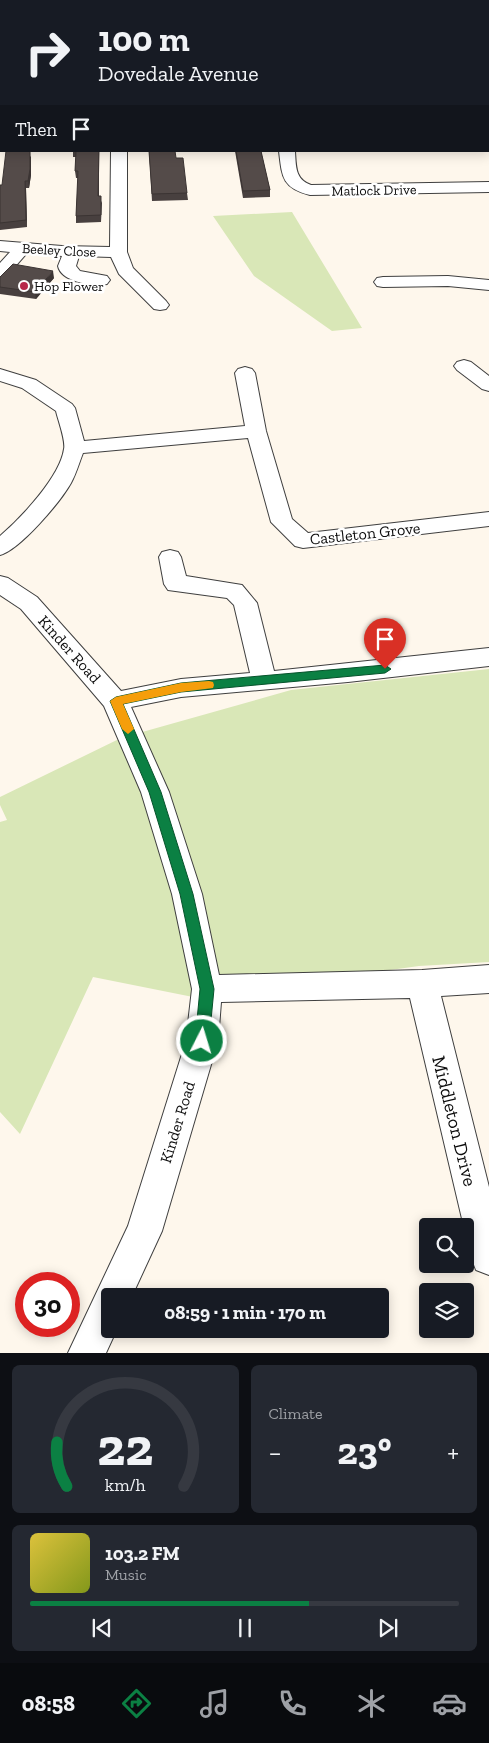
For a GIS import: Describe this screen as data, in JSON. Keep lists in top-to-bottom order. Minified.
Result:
{"streets":{"street":["Matlock Drive","Beeley Close","Castleton Grove","Kinder Road","Middleton Drive"]},"places":["Hop Flower"],"page":{"turn":["100 m","Dovedale Avenue"],"then":"Then","limit":"30","trip":"08:59 · 1 min · 170 m","tile":"Climate","heat":["−","23°","+"],"song":["103.2 FM","Music"],"tabs":"08:58","gauge":["22","km/h"]}}
